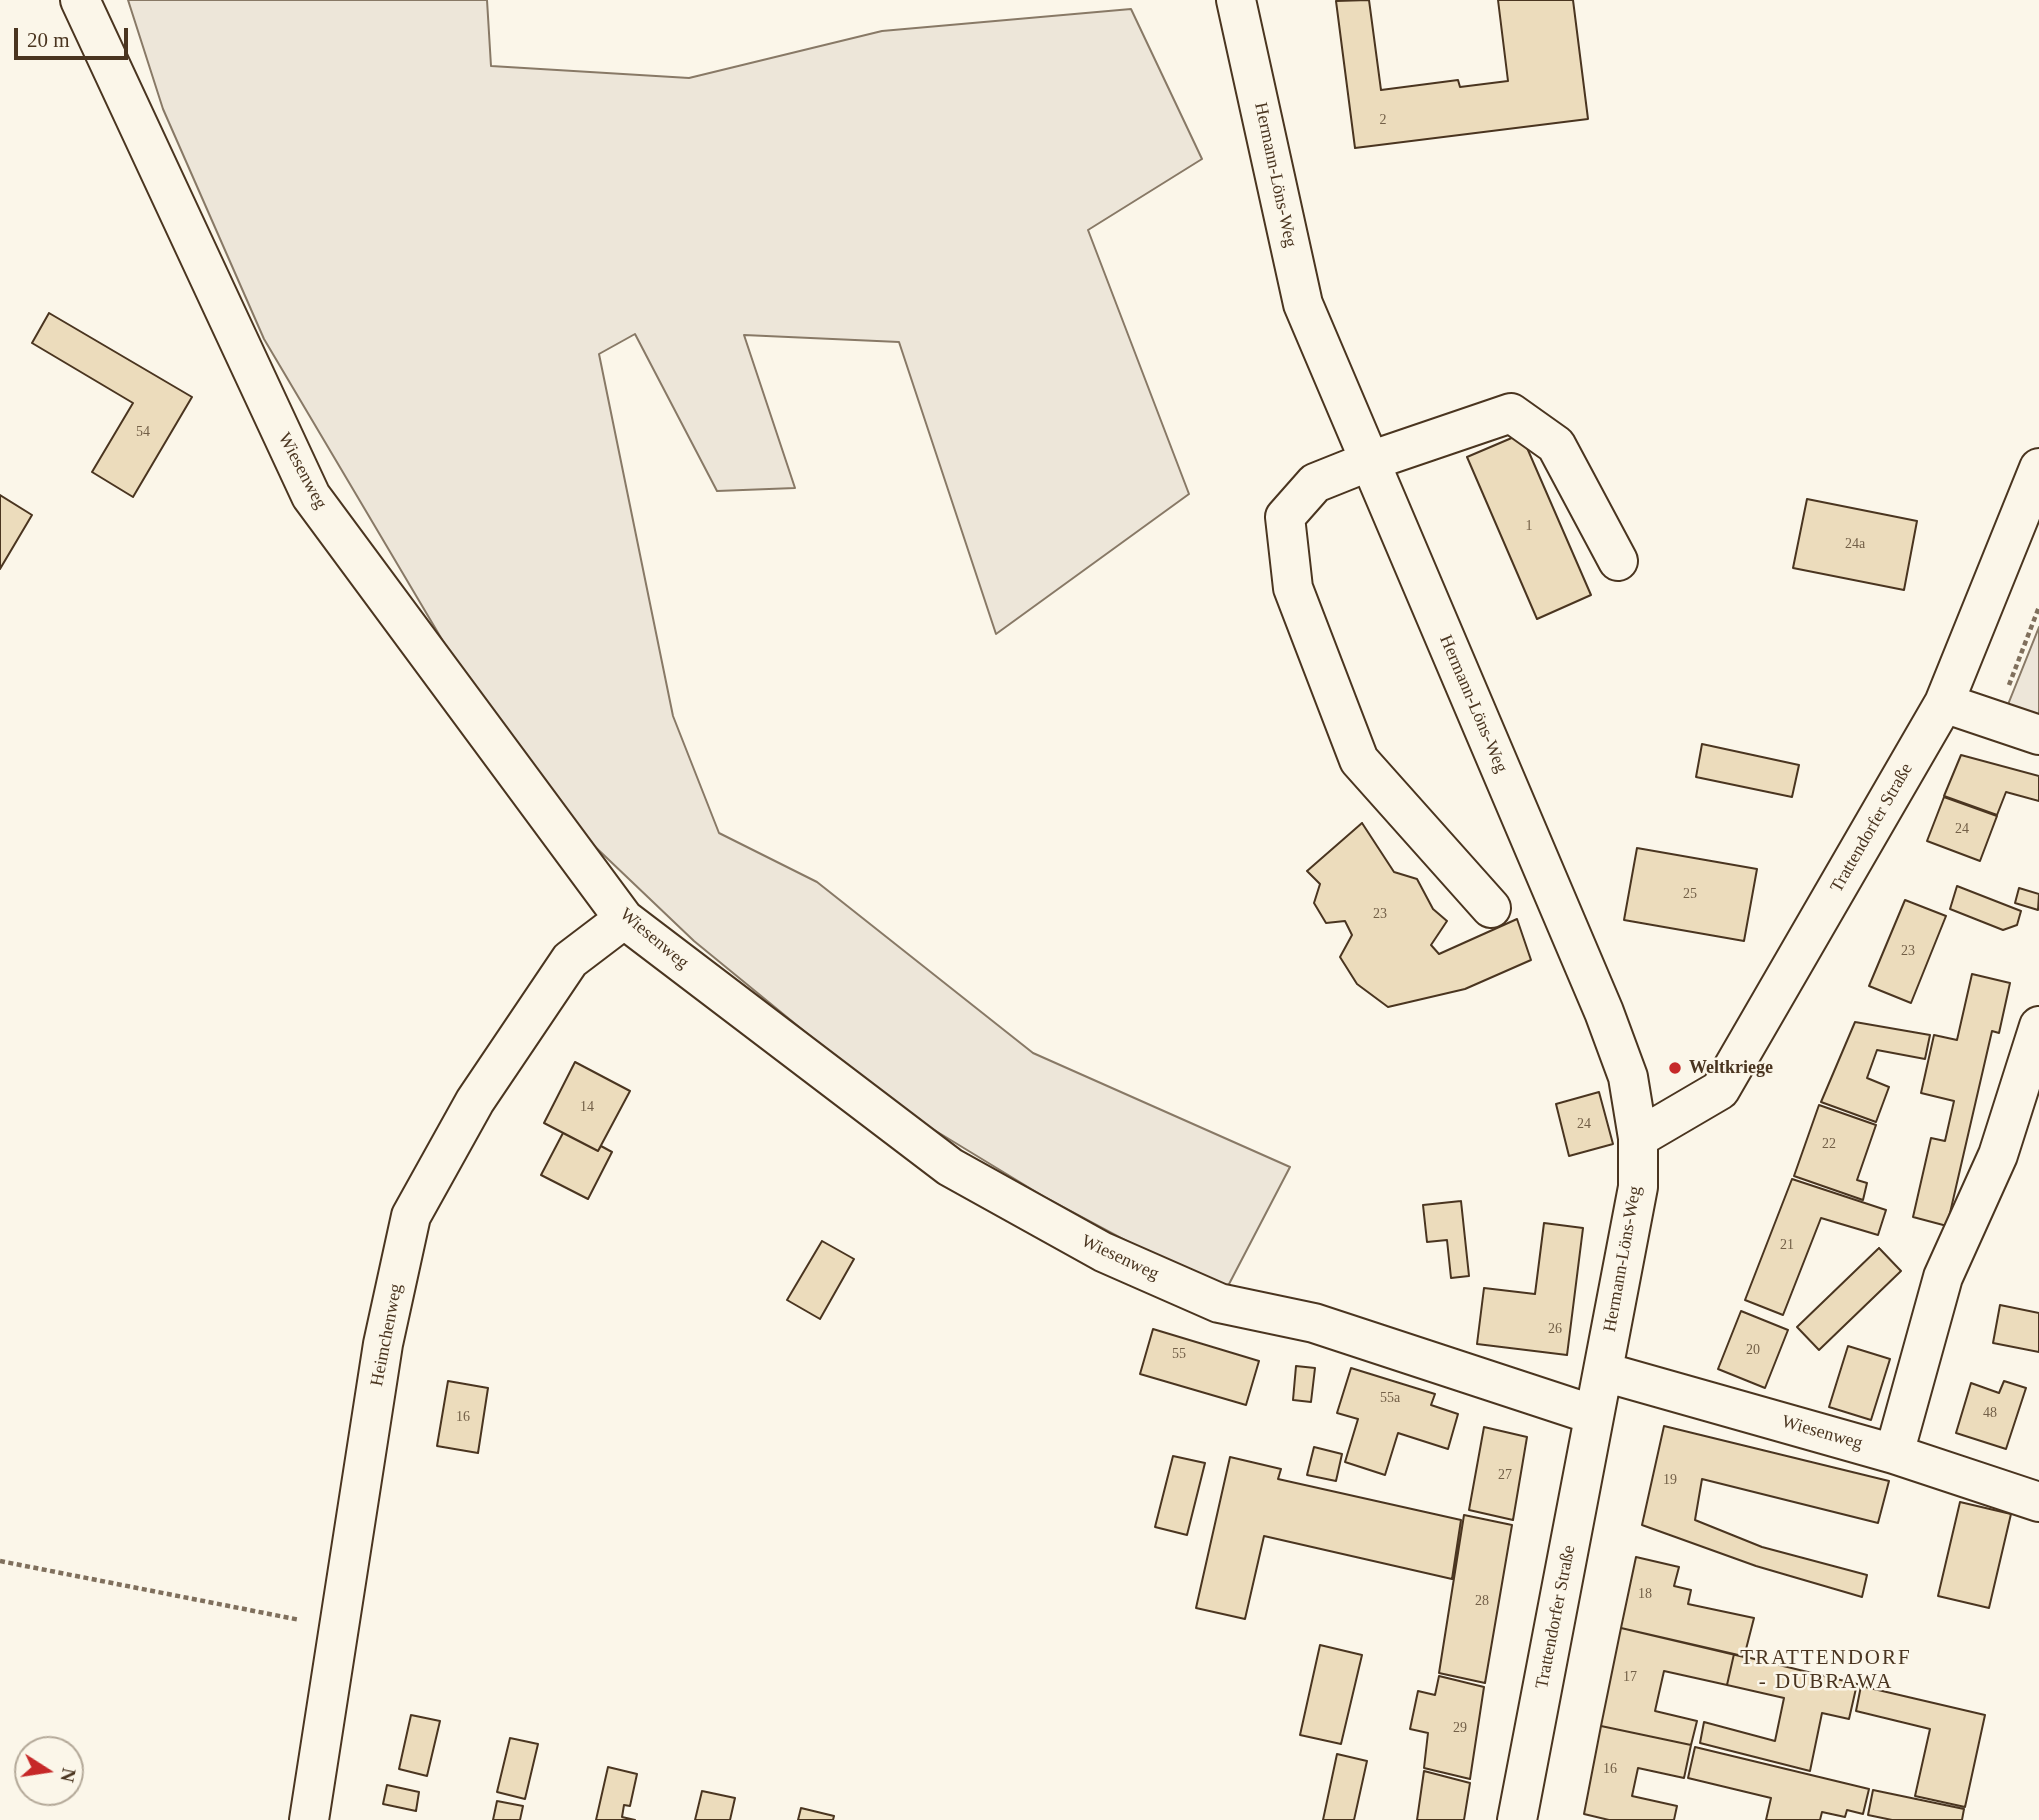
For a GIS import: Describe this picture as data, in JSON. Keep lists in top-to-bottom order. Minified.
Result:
{"streets":{"street":["Hermann-Löns-Weg","Wiesenweg","Trattendorfer Straße","Heimchenweg"]},"crossings":[["Hermann-Löns-Weg","Wiesenweg"],["Hermann-Löns-Weg","Trattendorfer Straße"],["Wiesenweg","Trattendorfer Straße"],["Wiesenweg","Heimchenweg"]],"districts":["TRATTENDORF - DUBRAWA"],"places":["Weltkriege"],"house_numbers":["2","54","1","24a","24","25","23","23","14","24","22","21","26","20","55","55a","48","16","27","19","18","28","17","29","16"],"scale_bar":"20 m","north":"right"}
